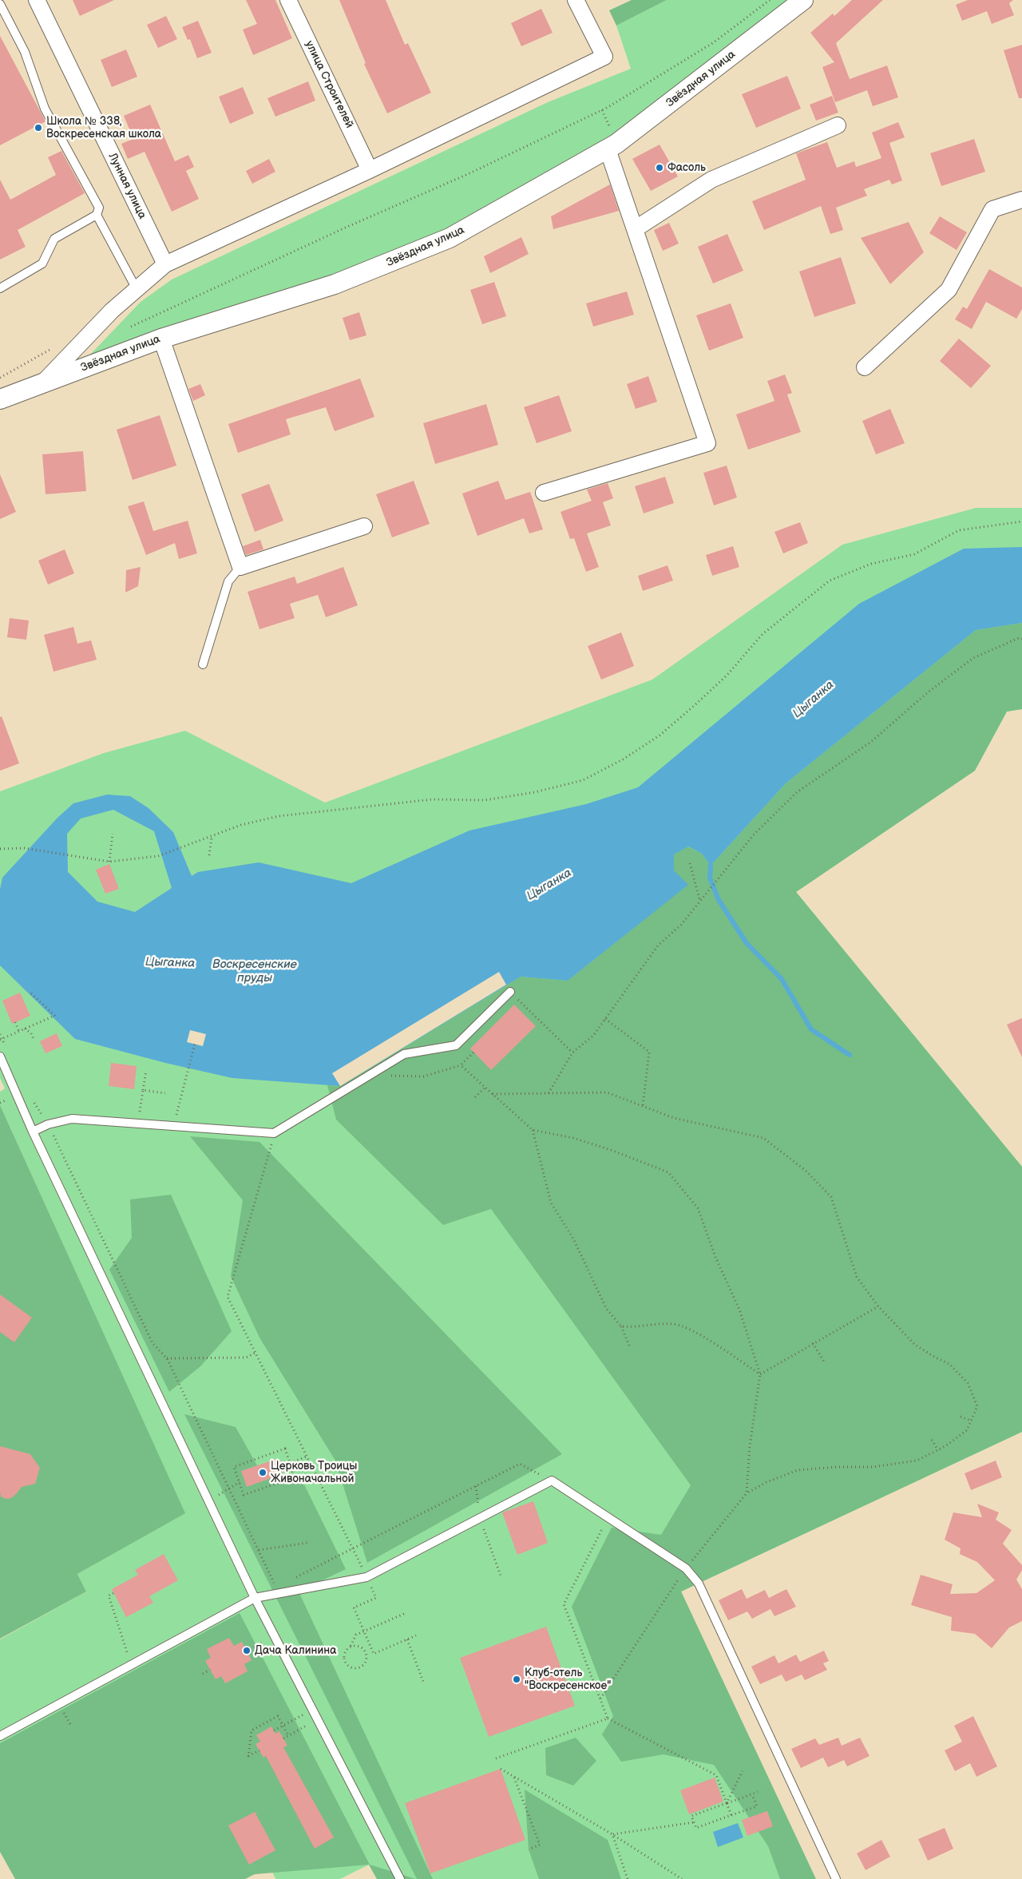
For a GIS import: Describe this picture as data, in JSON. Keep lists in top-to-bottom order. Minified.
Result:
{"streets":{"street":["Звёздная улица","улица Строителей","Лунная улица"]},"water":["Цыганка","Воскресенские пруды"],"places":["Школа № 338, Воскресенская школа","Фасоль","Церковь Троицы Живоначальной","Дача Калинина","Клуб-отель \"Воскресенское\""]}
